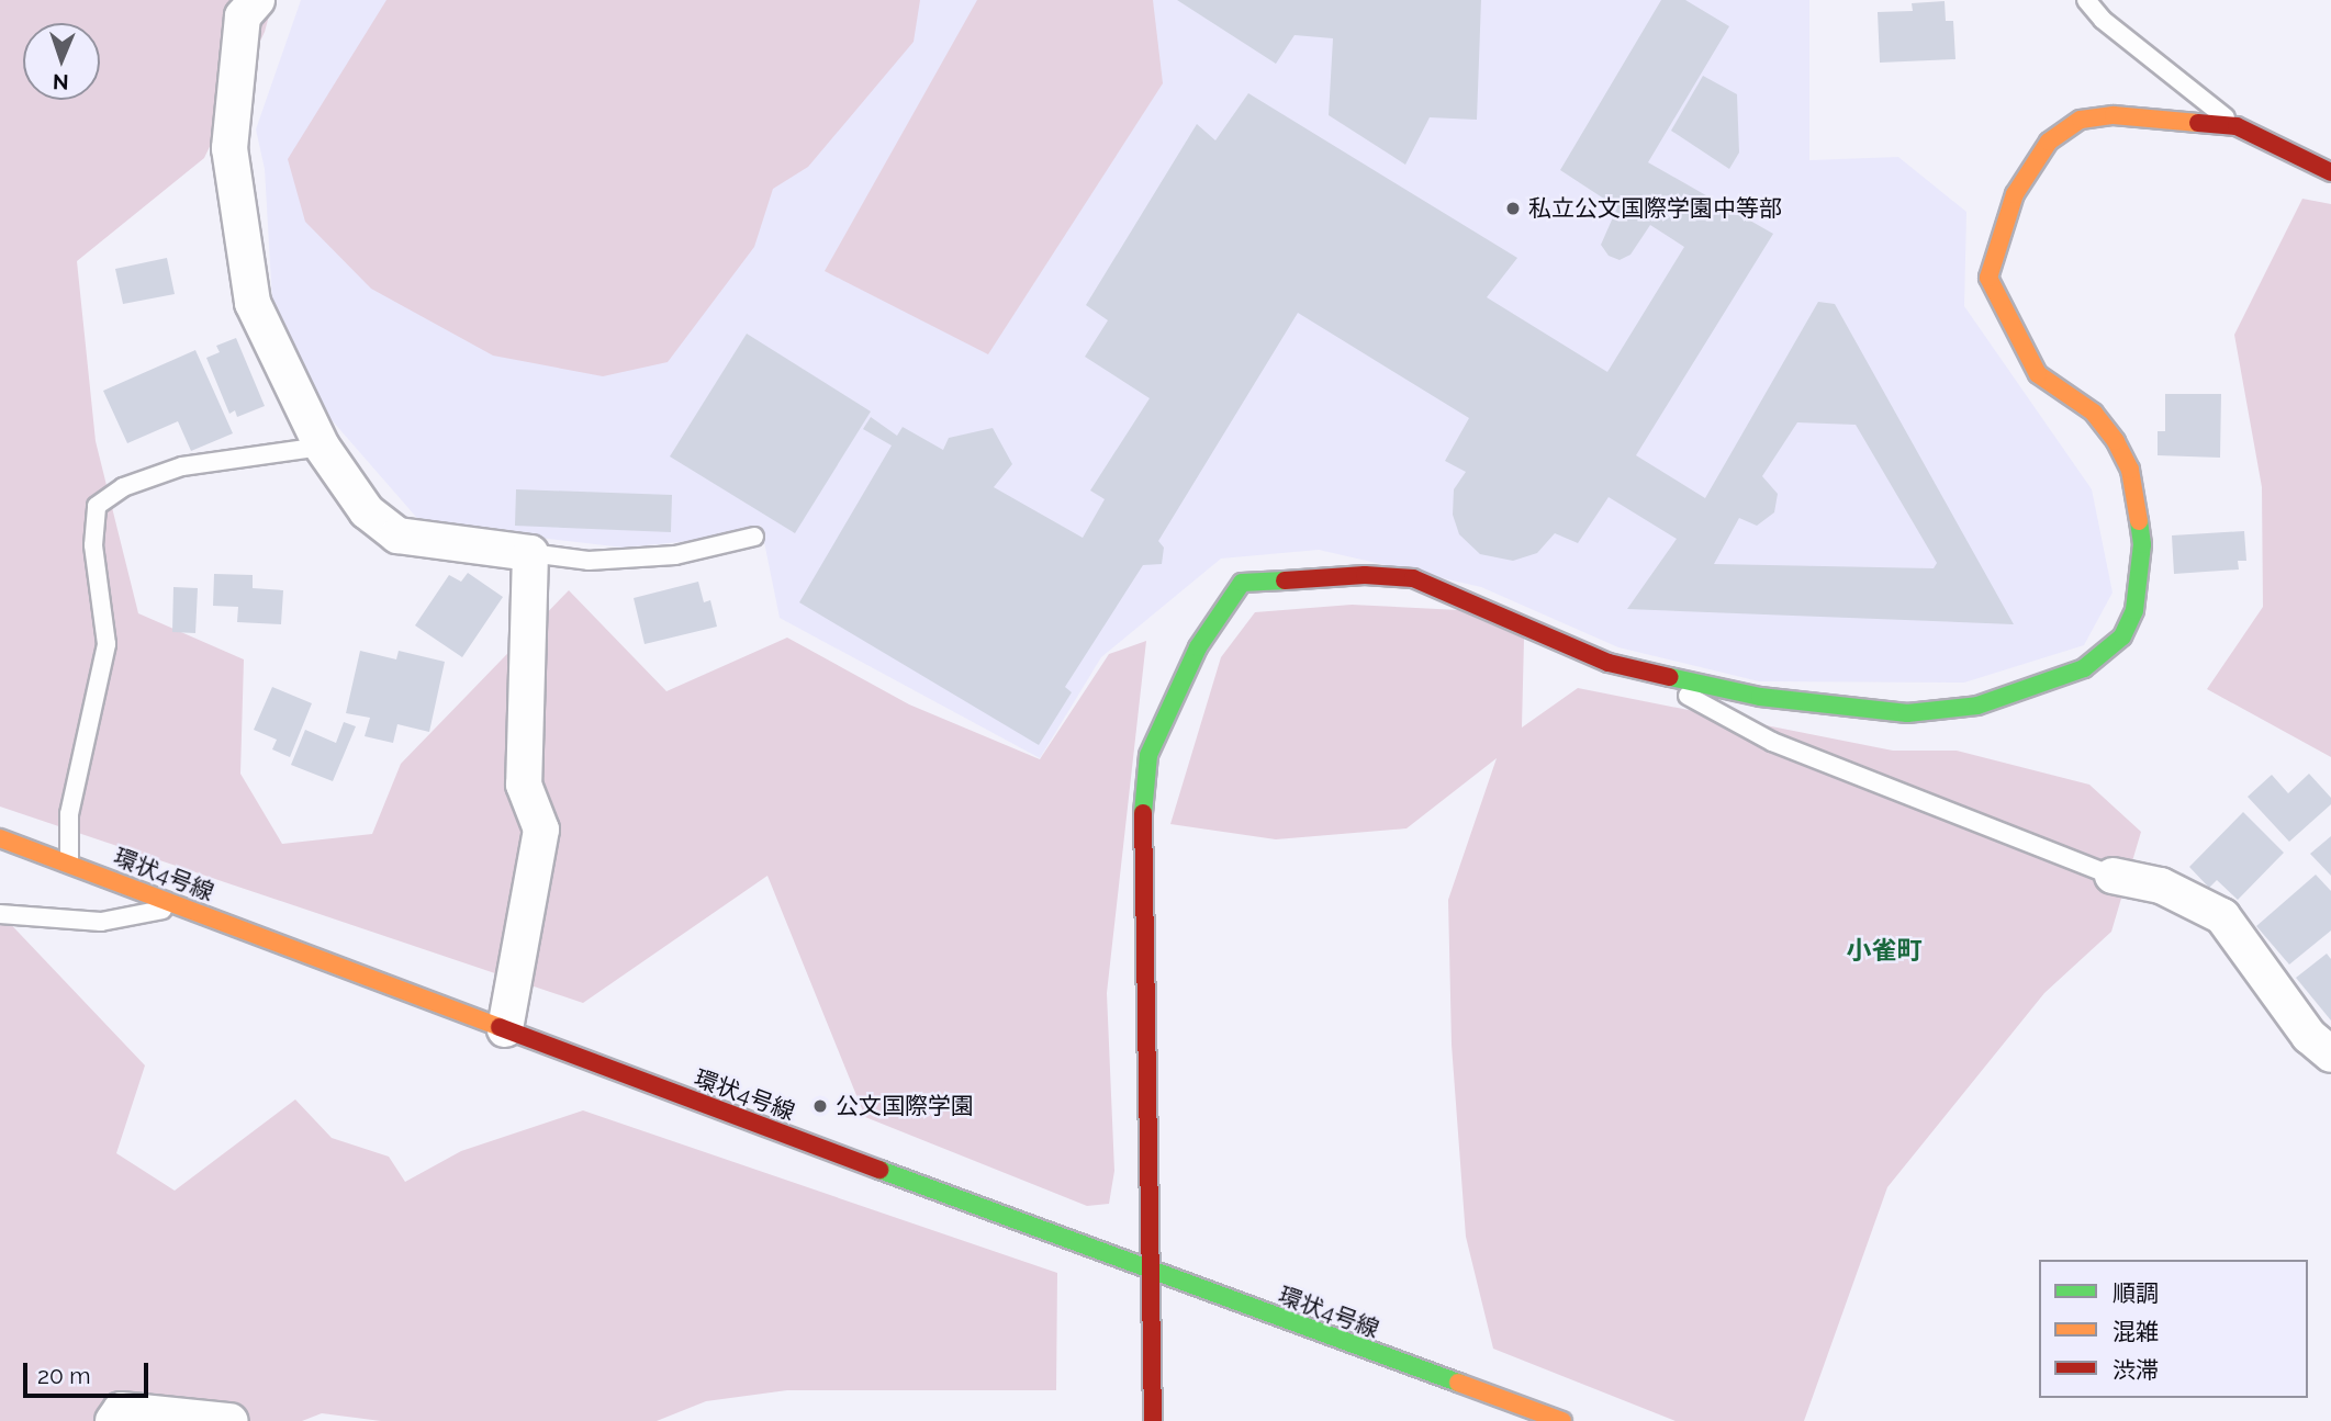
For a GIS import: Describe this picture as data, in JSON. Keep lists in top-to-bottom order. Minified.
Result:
{"streets":{"street":["環状4号線"]},"districts":["小雀町"],"places":["私立公文国際学園中等部","公文国際学園"],"legend":["順調","混雑","渋滞"],"scale_bar":"20 m","north":"bottom"}
